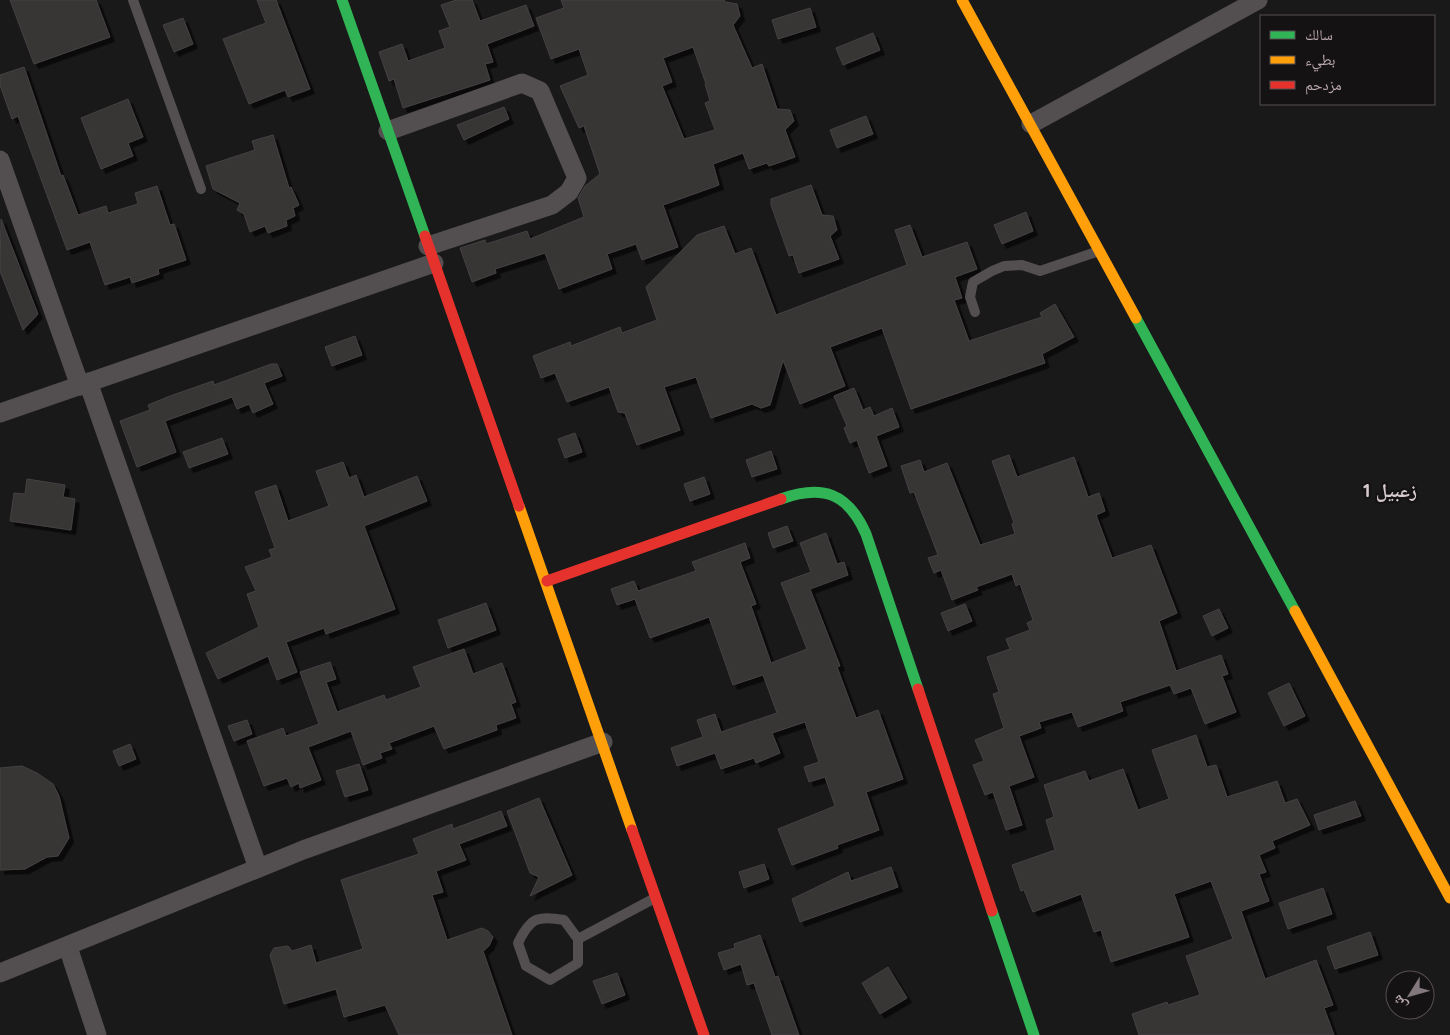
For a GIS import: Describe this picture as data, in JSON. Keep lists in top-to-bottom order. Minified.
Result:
{"districts":["زعبيل 1"],"legend":["سالك","بطيء","مزدحم"],"north":"bottom left"}
